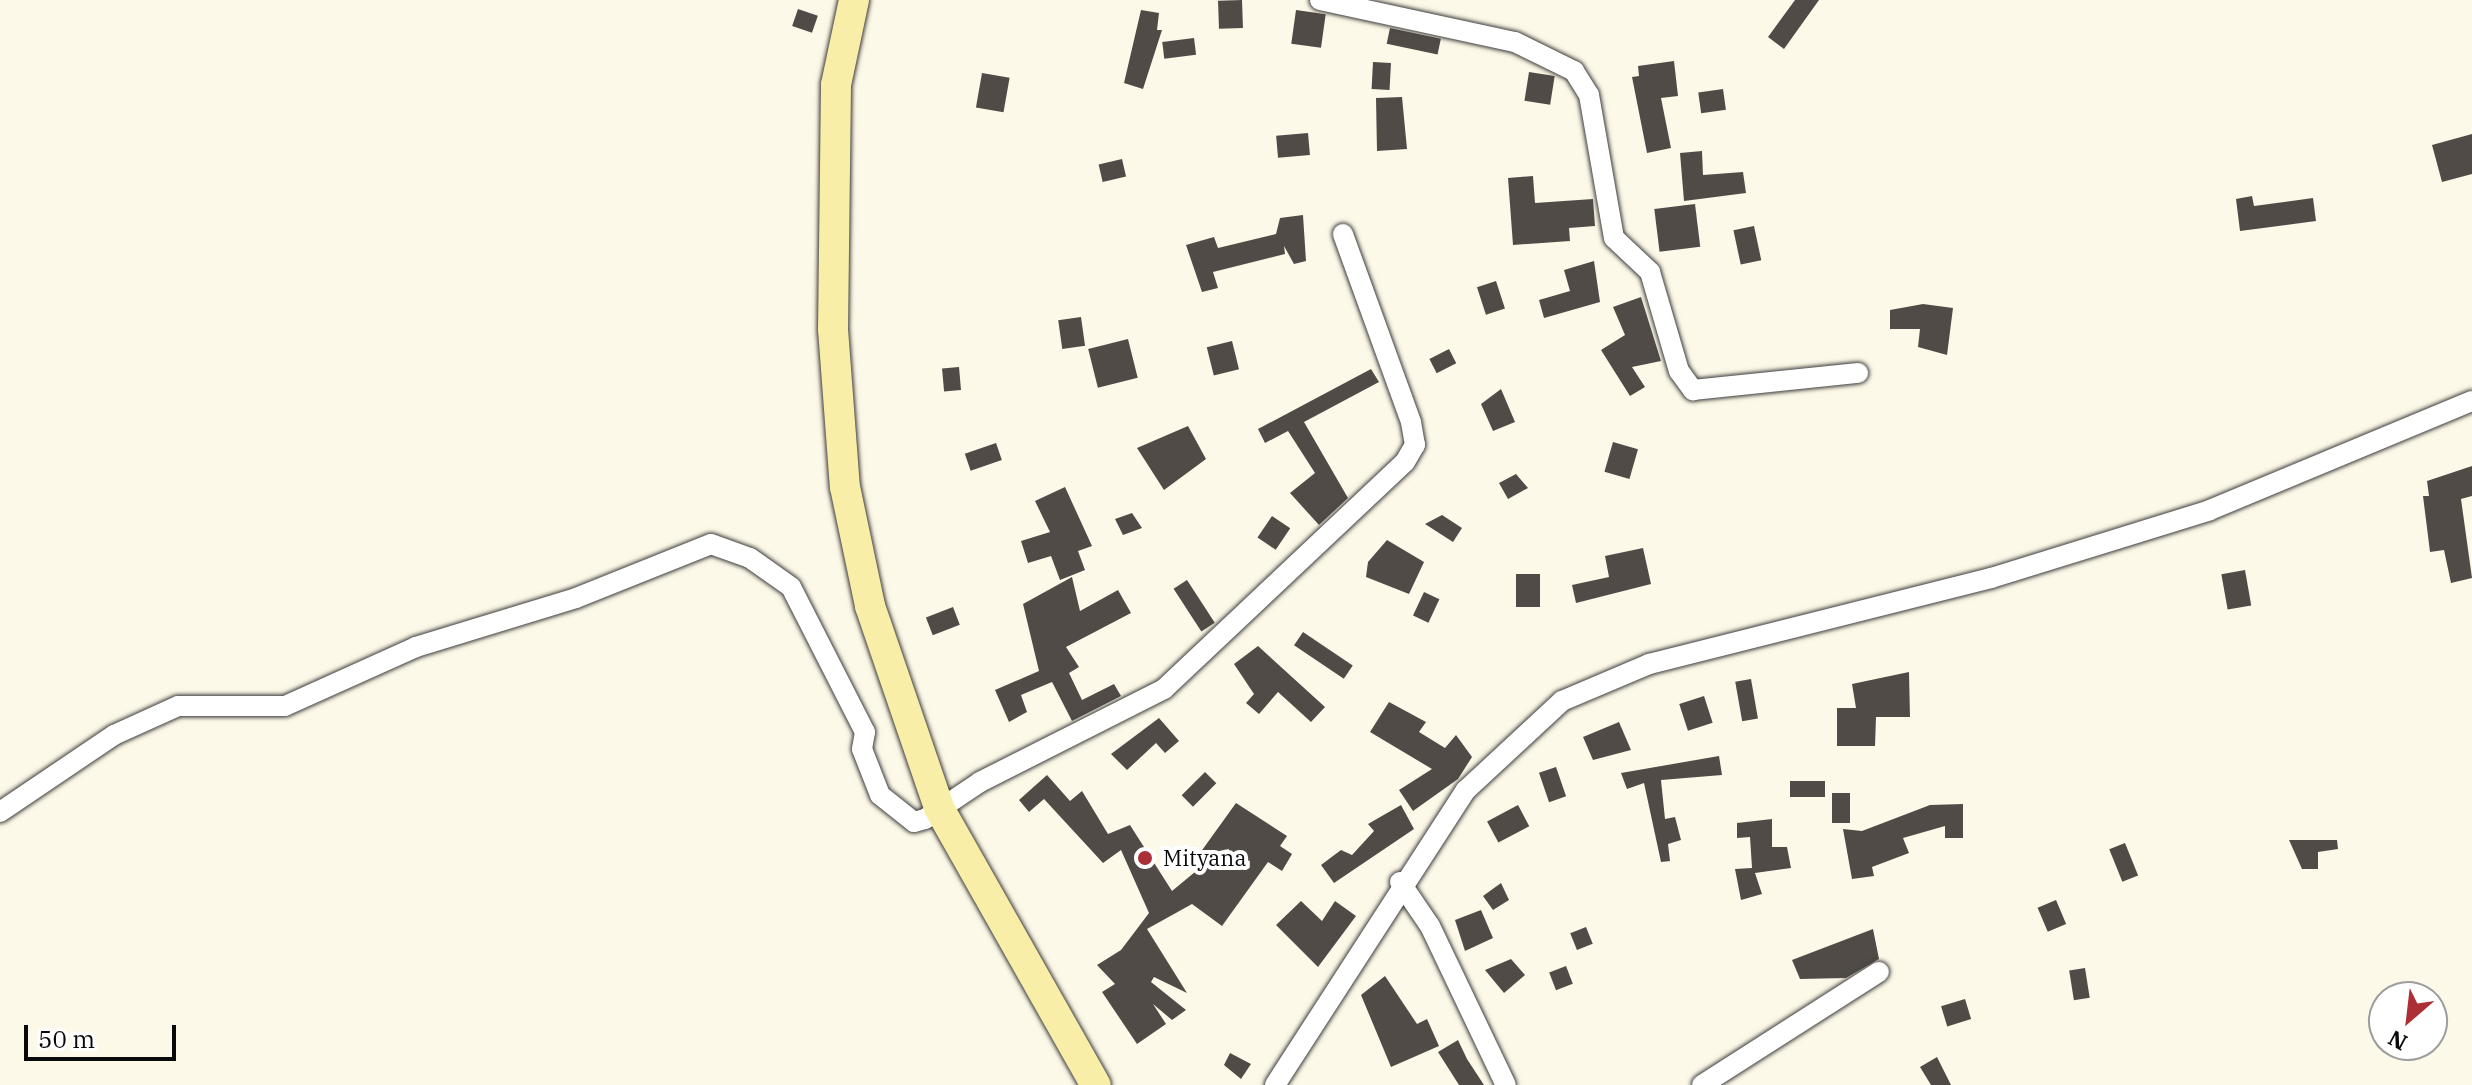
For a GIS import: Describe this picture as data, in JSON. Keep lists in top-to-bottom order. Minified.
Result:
{"places":["Mityana"],"scale_bar":"50 m","north":"bottom left"}
